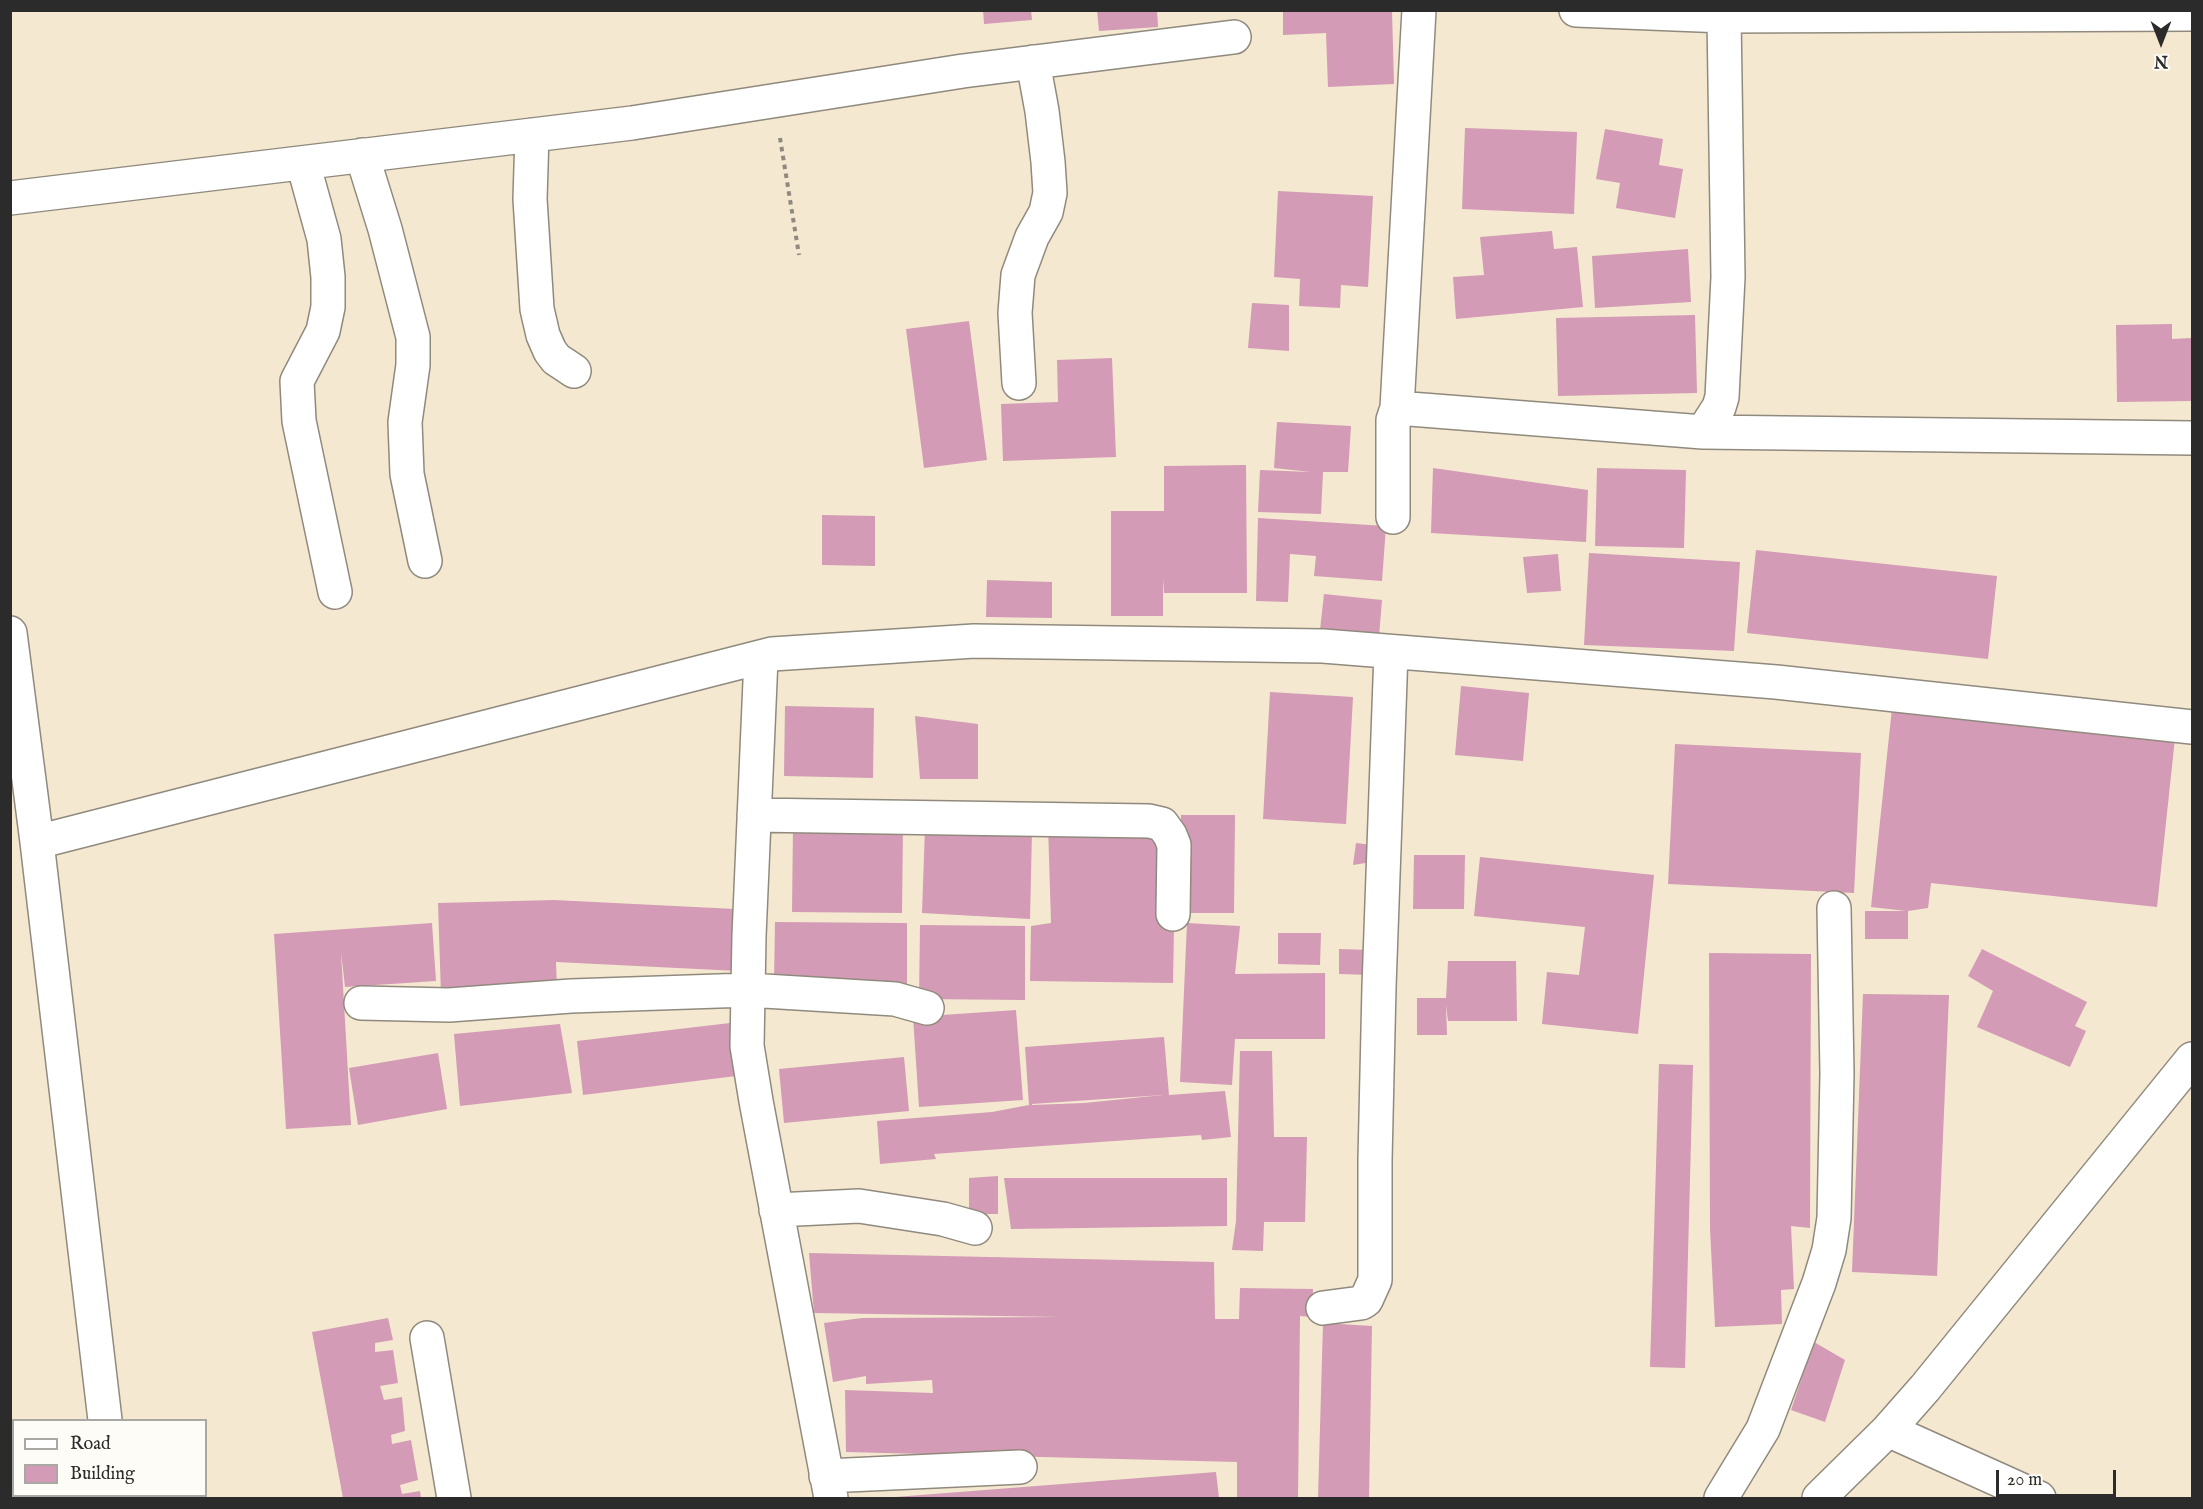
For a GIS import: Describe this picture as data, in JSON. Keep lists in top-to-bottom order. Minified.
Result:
{"legend":["Road","Building"],"scale_bar":"20 m","north":"bottom"}
